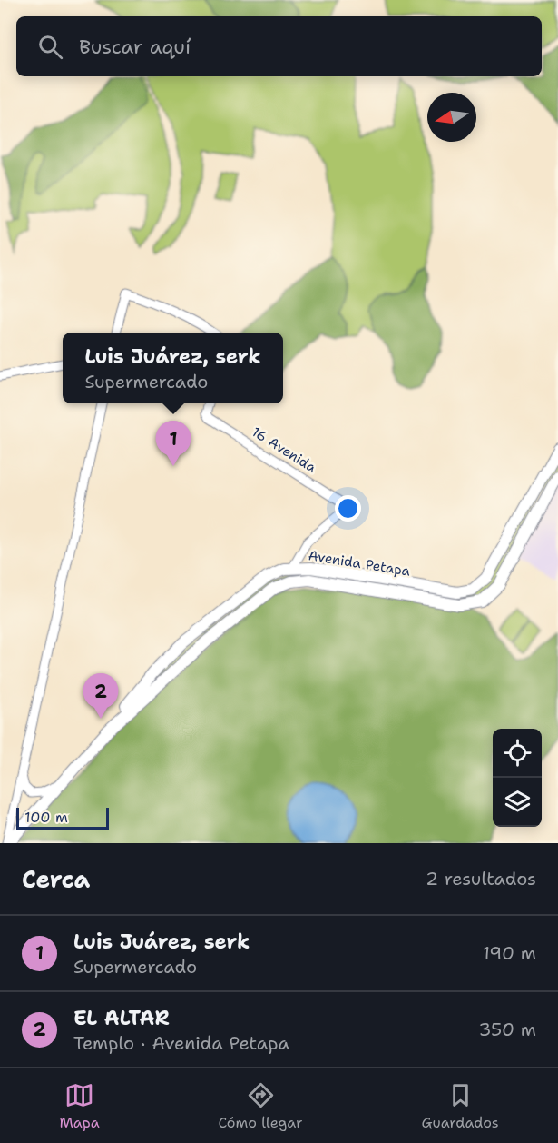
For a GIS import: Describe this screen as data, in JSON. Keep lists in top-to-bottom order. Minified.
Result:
{"streets":{"main road":["Avenida Petapa"],"street":["16 Avenida"]},"crossings":[["16 Avenida","Avenida Petapa"]],"scale_bar":"100 m","north":"left","page":{"search":"Buscar aquí","popup":["Luis Juárez, serk","Supermercado"],"pins":["1","2"],"scale":"100 m","heading":["Cerca","2 resultados"],"list":[{"mark":"1","name":"Luis Juárez, serk","note":"Supermercado","value":"190 m"},{"mark":"2","name":"EL ALTAR","note":"Templo · Avenida Petapa","value":"350 m"}],"nav":["Mapa","Cómo llegar","Guardados"]}}
